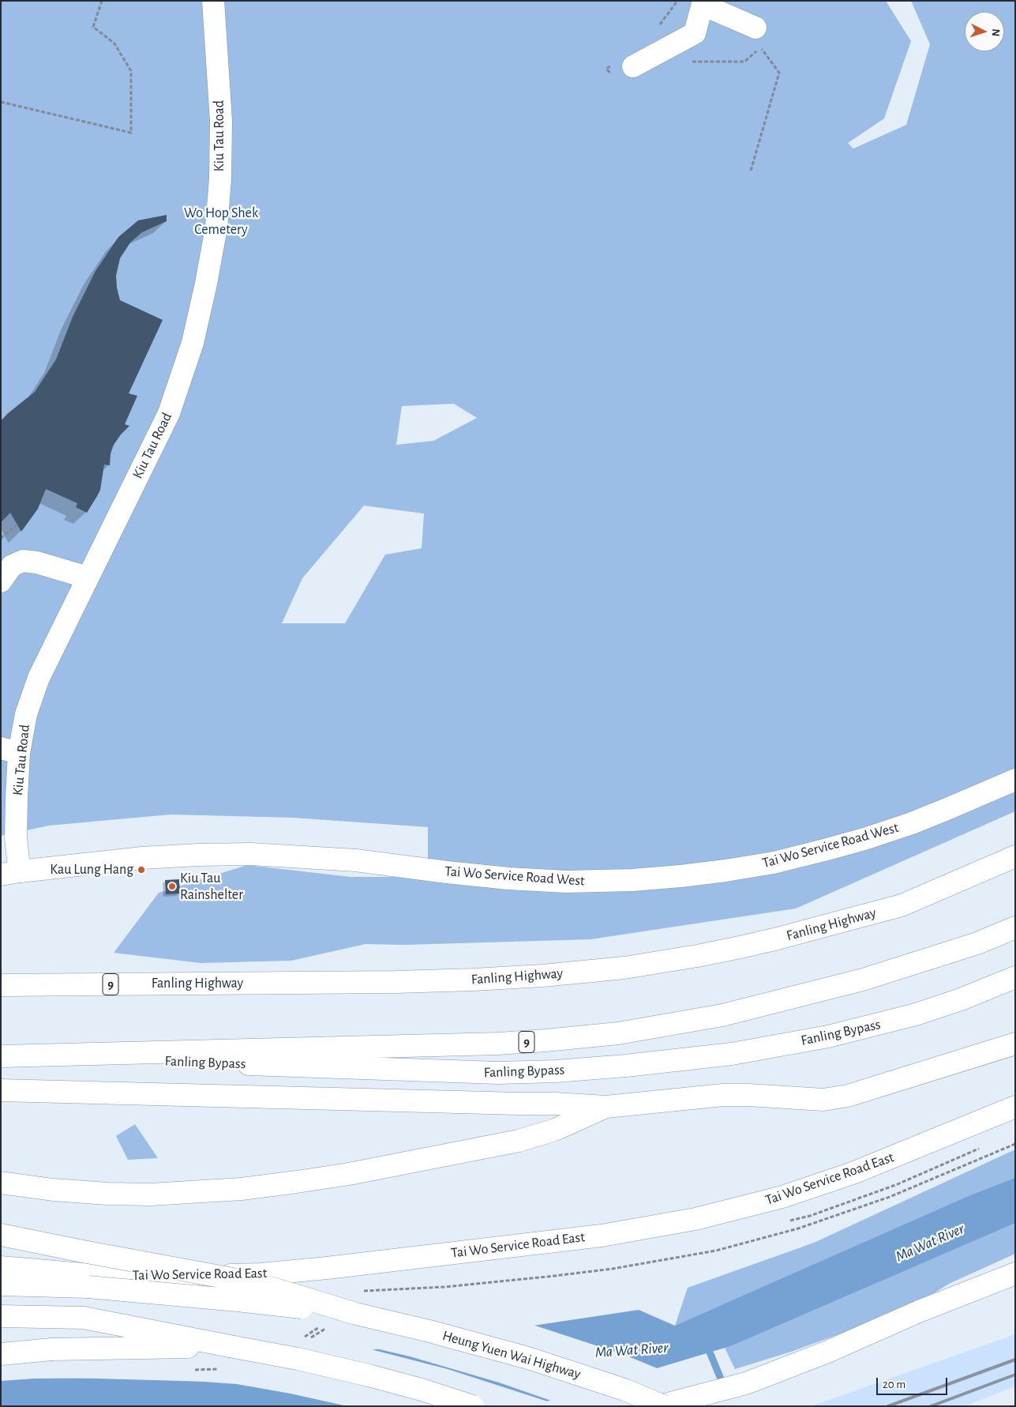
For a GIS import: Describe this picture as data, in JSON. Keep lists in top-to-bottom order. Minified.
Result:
{"streets":{"main road":["Kiu Tau Road","Tai Wo Service Road West","Fanling Highway","9","Fanling Bypass","Tai Wo Service Road East","Heung Yuen Wai Highway"]},"crossings":[["Kiu Tau Road","Tai Wo Service Road West"],["9","Fanling Bypass"]],"water":["Ma Wat River"],"parks":["Wo Hop Shek Cemetery"],"places":["Kau Lung Hang","Kiu Tau Rainshelter"],"scale_bar":"20 m","north":"right"}
